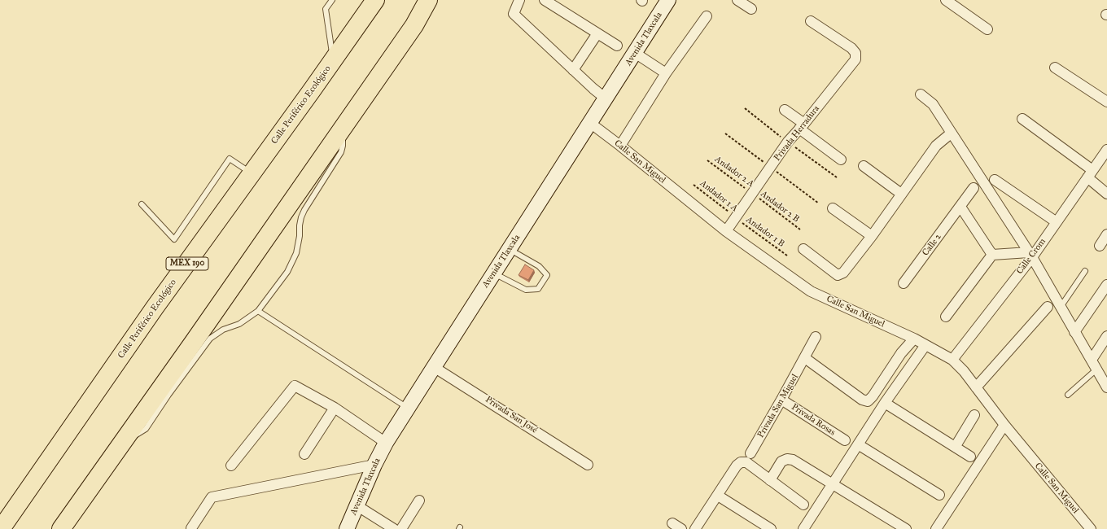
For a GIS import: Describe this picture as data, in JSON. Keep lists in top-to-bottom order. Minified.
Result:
{"streets":{"highway":["Calle Periférico Ecológico","MEX 190"],"street":["Avenida Tlaxcala","Privada Herradura","Calle San Miguel","Calle 2","Calle Crom","Privada San Miguel","Privada San José","Privada Rosas"],"path":["Andador 2 A","Andador 1 A","Andador 2 B","Andador 1 B"]},"crossings":[["Avenida Tlaxcala","Calle San Miguel"],["Avenida Tlaxcala","Privada San José"],["Privada Herradura","Calle San Miguel"],["Privada Herradura","Andador 2 A"],["Privada Herradura","Andador 1 A"],["Privada Herradura","Andador 2 B"],["Privada Herradura","Andador 1 B"],["Calle San Miguel","Calle Crom"],["Andador 2 A","Andador 2 B"],["Andador 1 A","Andador 1 B"],["Privada San Miguel","Privada Rosas"]]}
